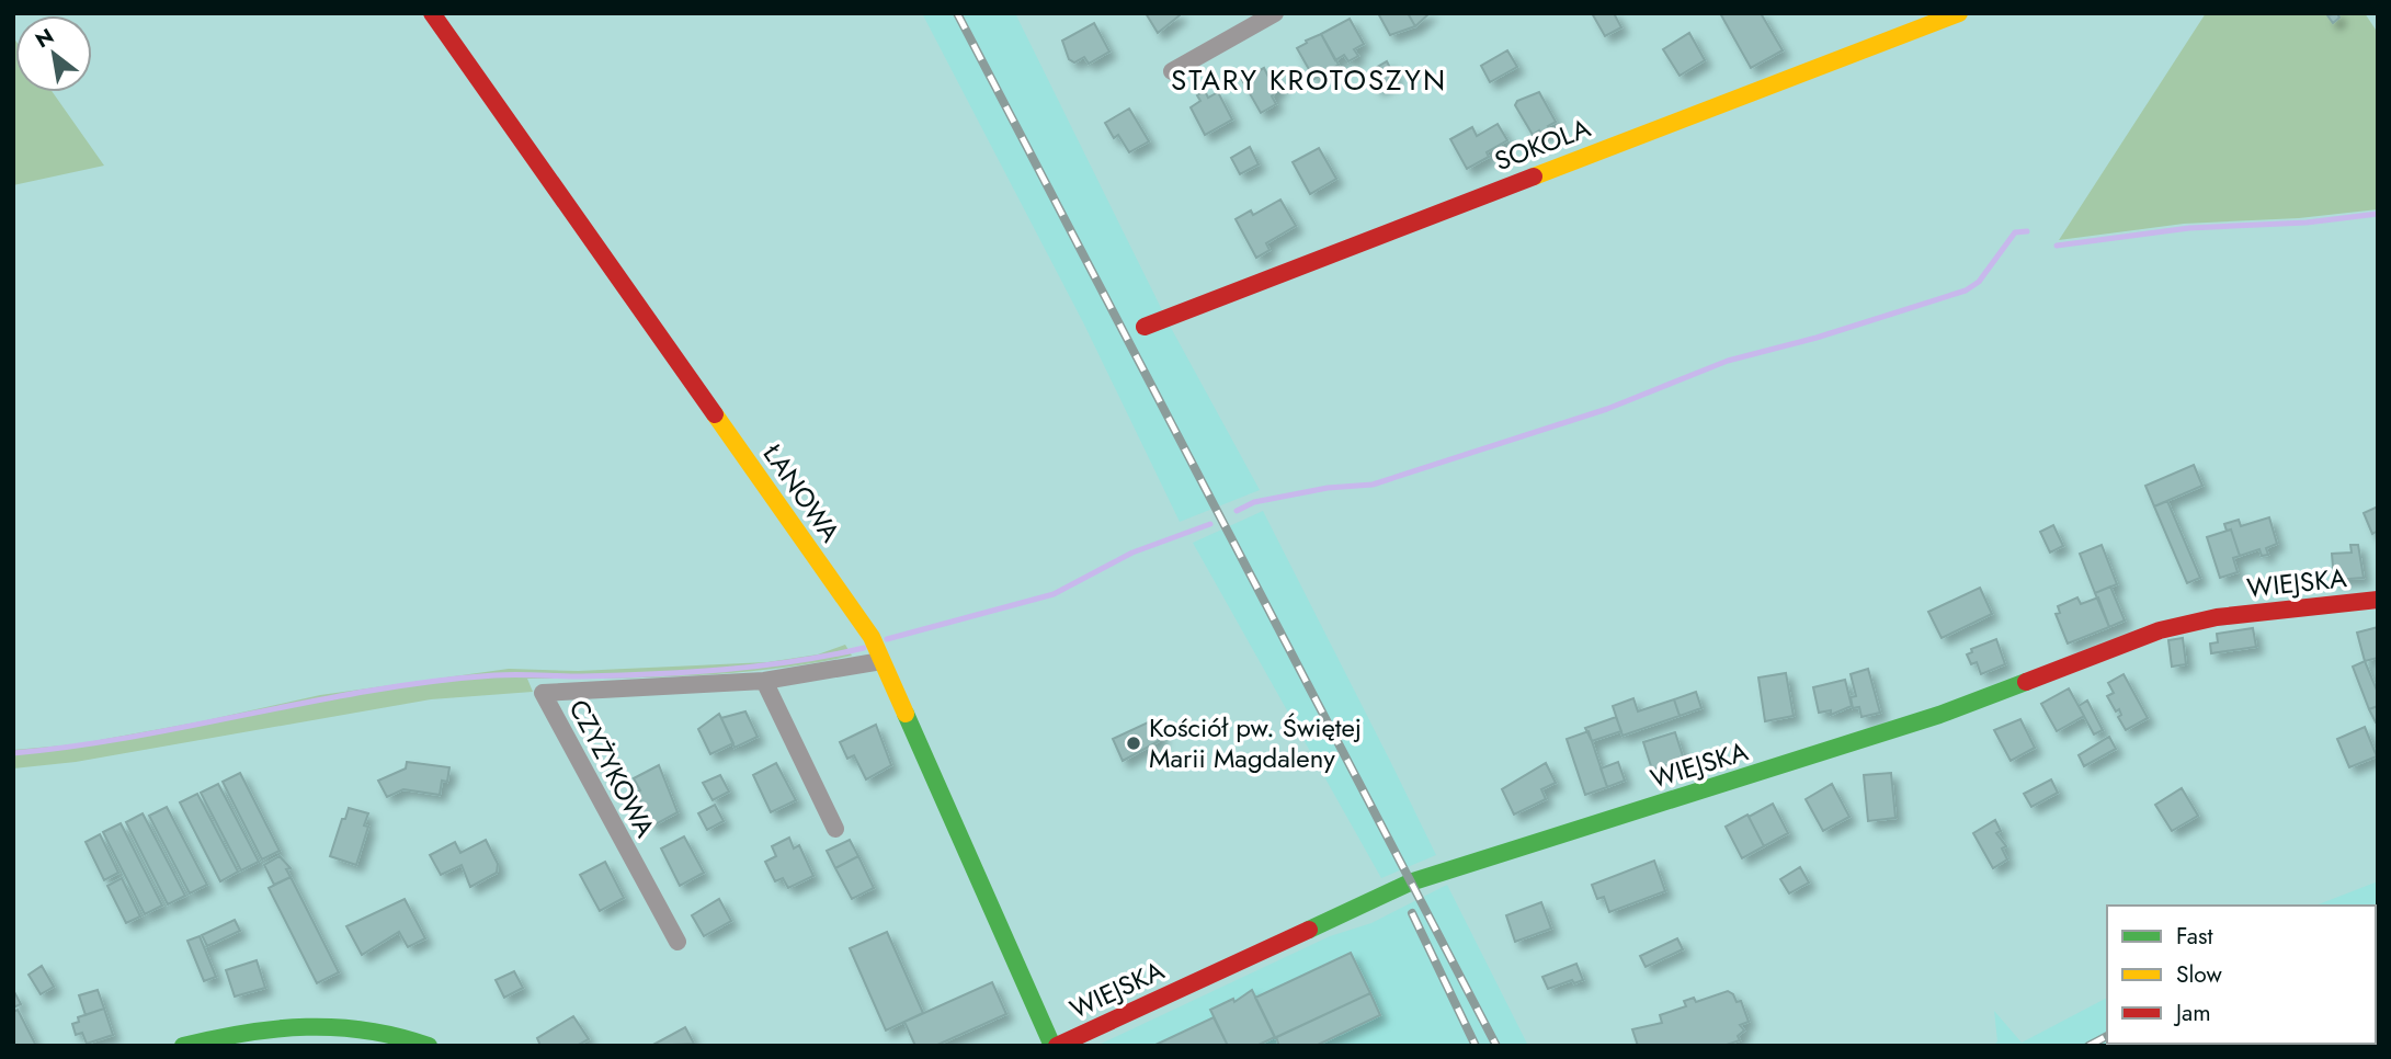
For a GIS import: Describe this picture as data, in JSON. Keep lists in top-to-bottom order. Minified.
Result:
{"streets":{"street":["SOKOLA","ŁANOWA","WIEJSKA","CZYŻYKOWA"]},"crossings":[["ŁANOWA","WIEJSKA"],["ŁANOWA","CZYŻYKOWA"]],"districts":["STARY KROTOSZYN"],"places":["Kościół pw. Świętej Marii Magdaleny"],"legend":["Fast","Slow","Jam"],"north":"top left"}
